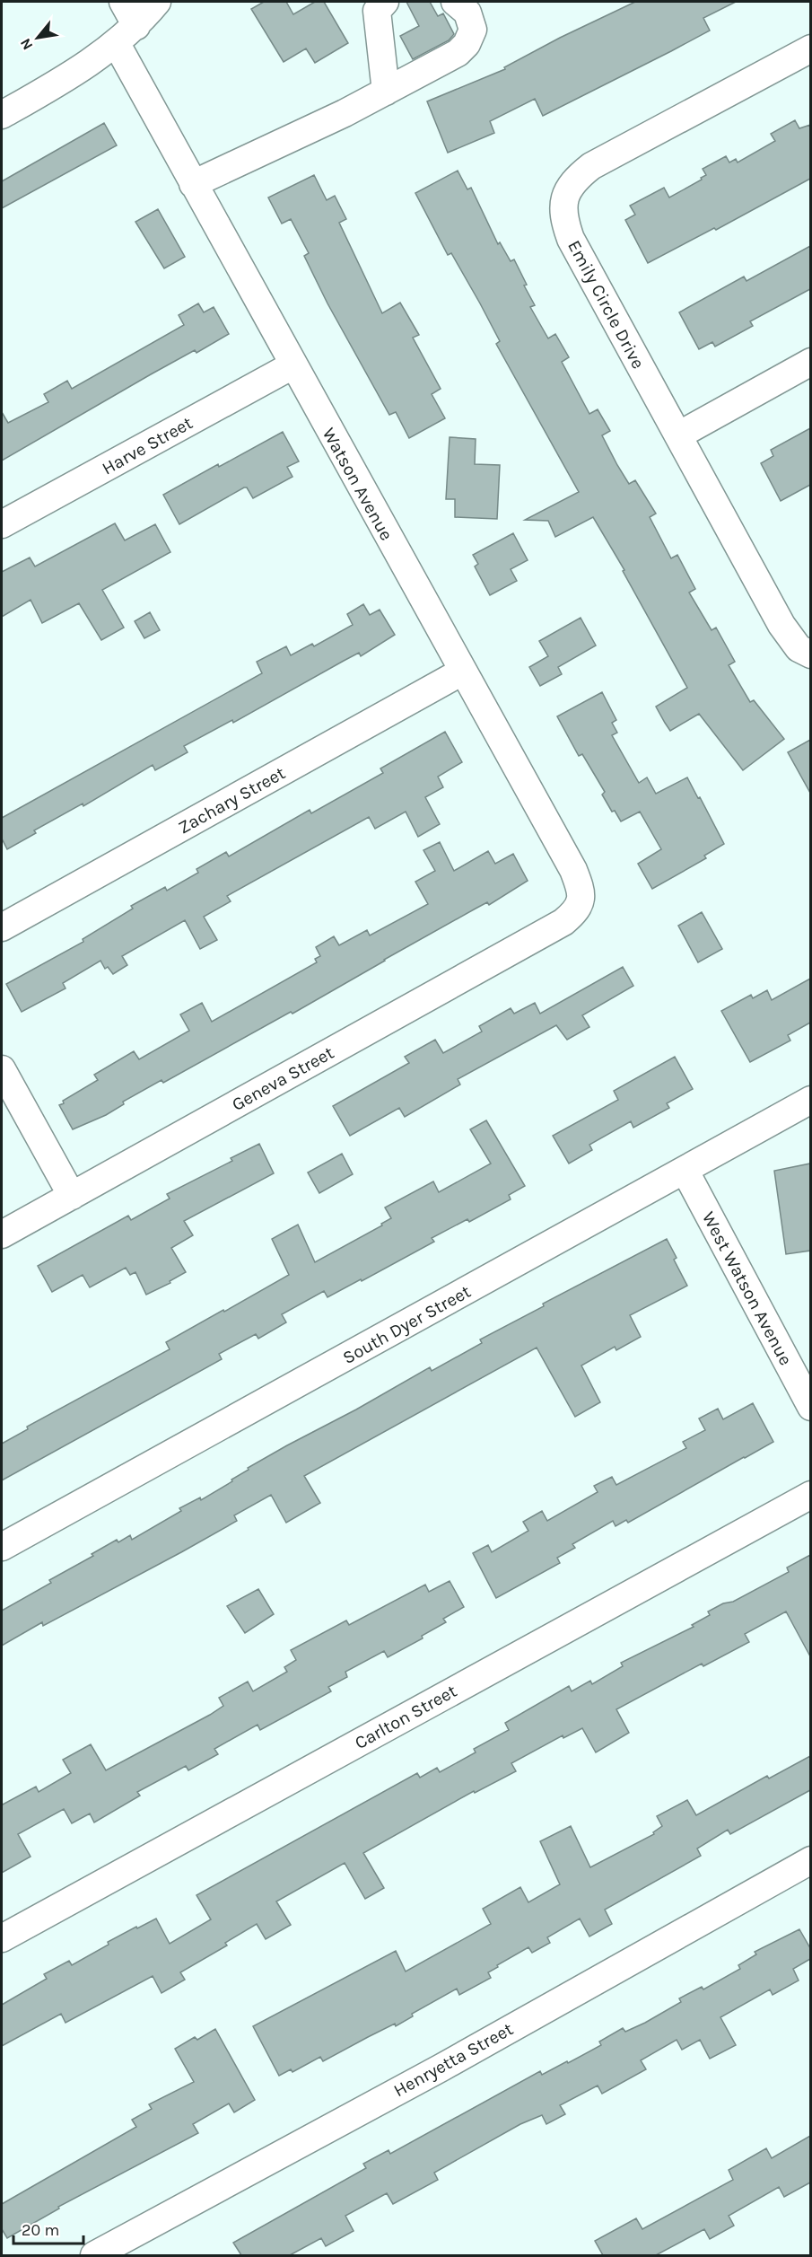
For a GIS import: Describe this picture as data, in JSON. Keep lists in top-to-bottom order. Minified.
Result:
{"streets":{"street":["Emily Circle Drive","Harve Street","Watson Avenue","Zachary Street","Geneva Street","West Watson Avenue","South Dyer Street","Carlton Street","Henryetta Street"]},"crossings":[["Harve Street","Watson Avenue"],["Watson Avenue","Zachary Street"],["Watson Avenue","Geneva Street"],["West Watson Avenue","South Dyer Street"]],"scale_bar":"20 m","north":"bottom left"}
